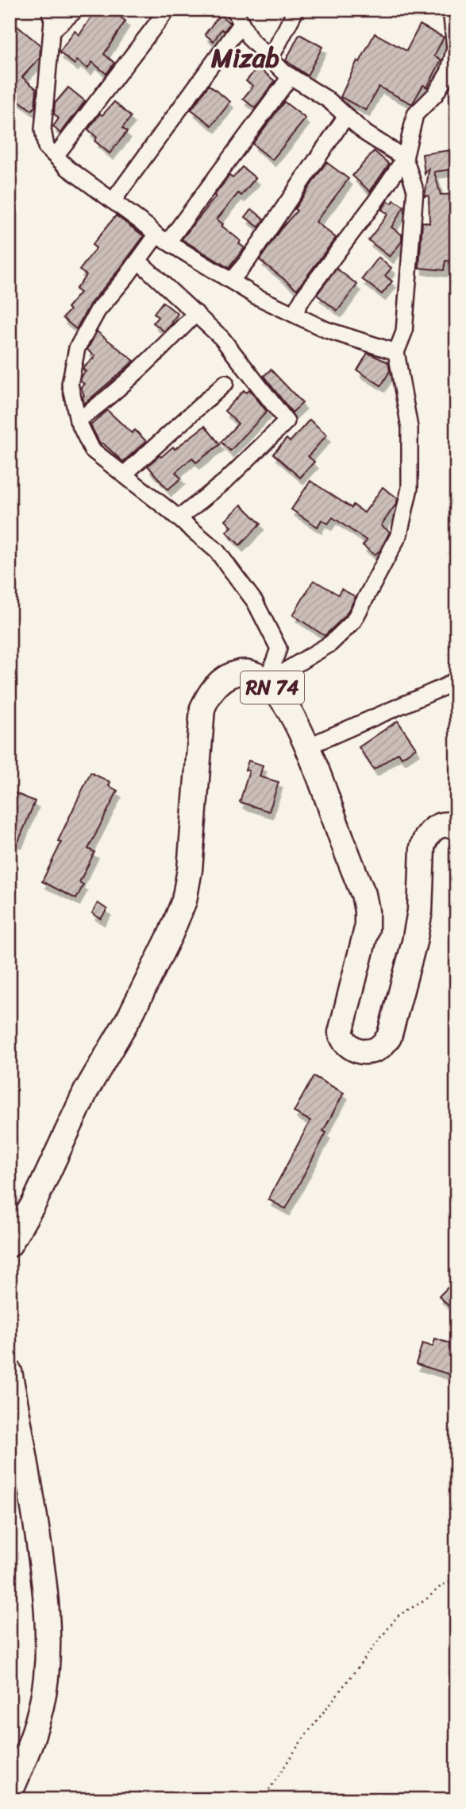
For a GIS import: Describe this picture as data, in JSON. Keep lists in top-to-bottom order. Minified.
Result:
{"streets":{"main road":["RN 74"]},"districts":["Mizab"]}
